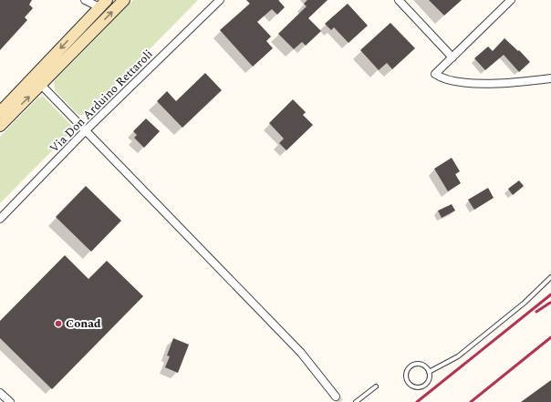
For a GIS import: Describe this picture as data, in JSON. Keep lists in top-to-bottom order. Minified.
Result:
{"streets":{"street":["Via Don Arduino Rettaroli"]},"places":["Conad"]}
